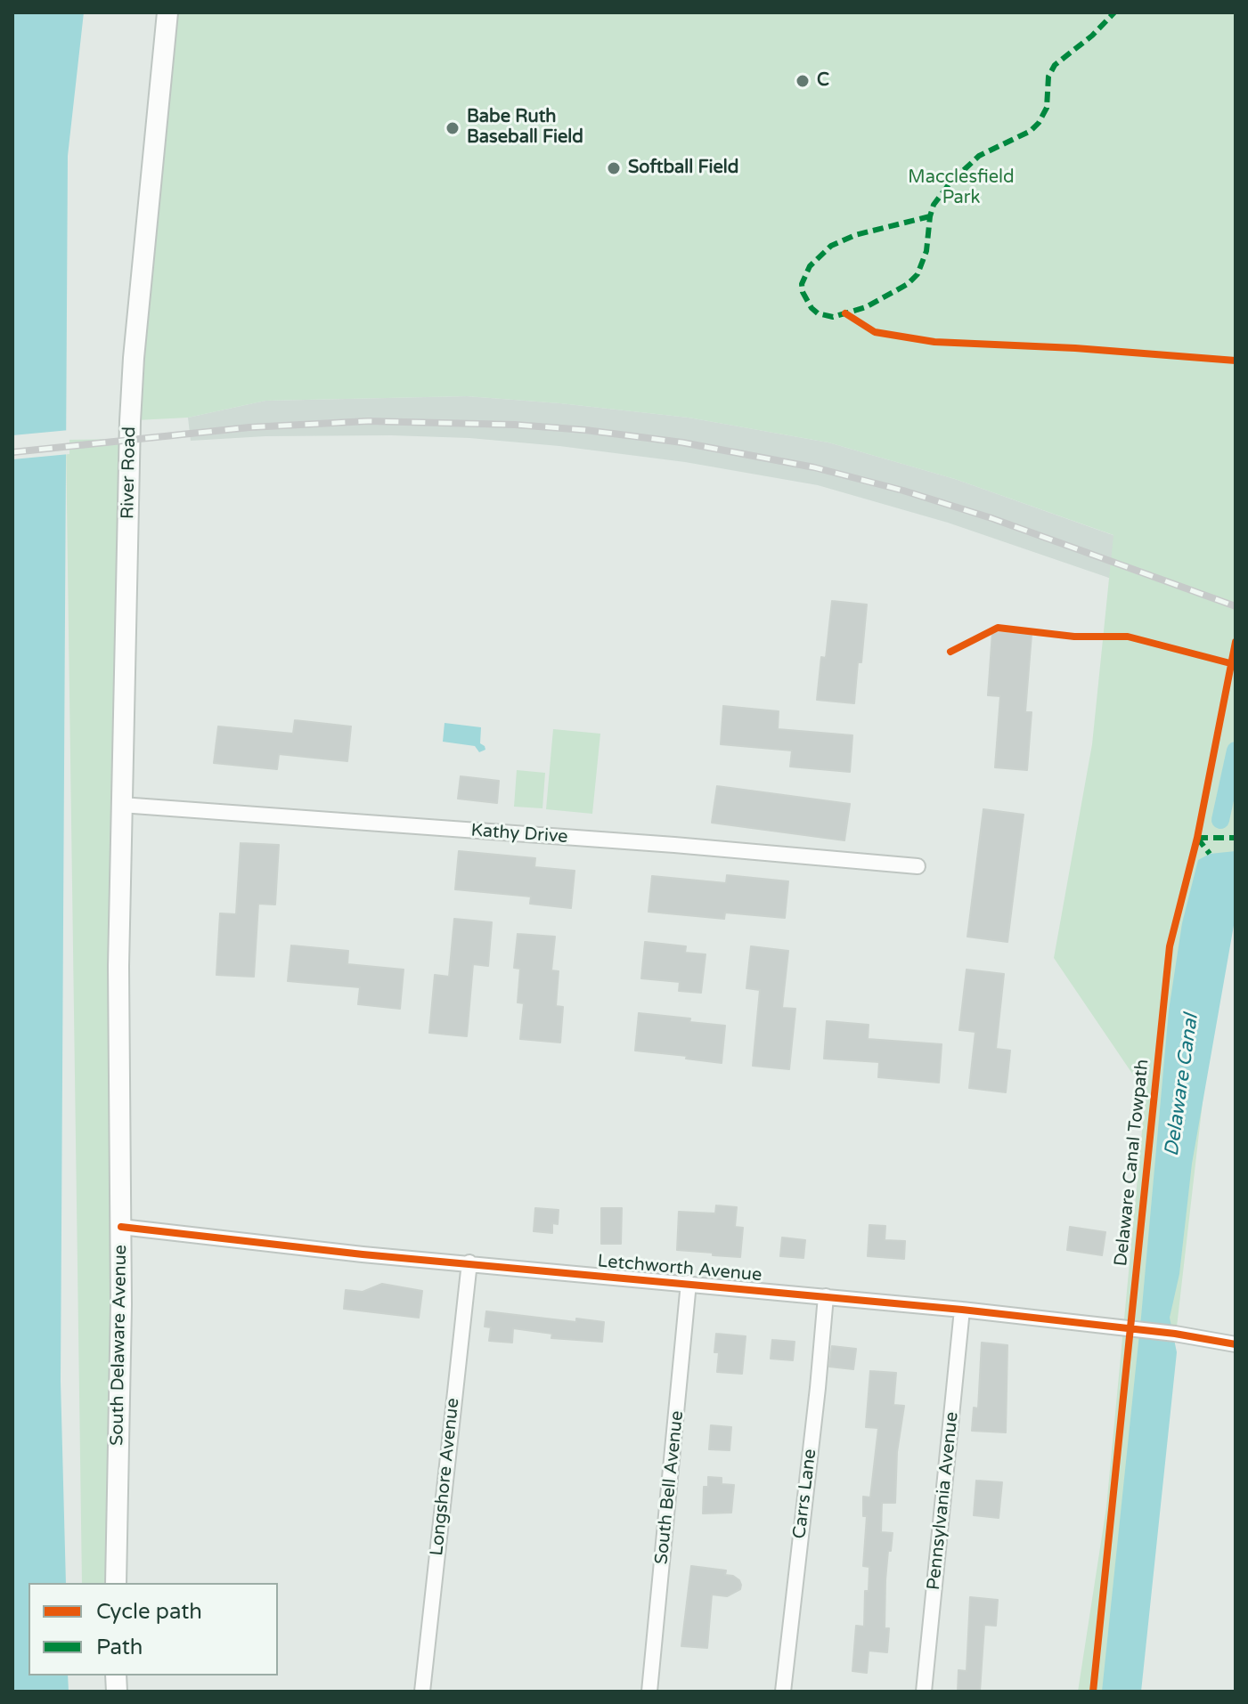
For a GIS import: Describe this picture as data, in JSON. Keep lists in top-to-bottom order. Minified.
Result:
{"streets":{"main road":["River Road","South Delaware Avenue"],"street":["Kathy Drive","Letchworth Avenue","Longshore Avenue","South Bell Avenue","Carrs Lane","Pennsylvania Avenue"],"cycle path":["Delaware Canal Towpath"]},"crossings":[["River Road","Kathy Drive"],["River Road","South Delaware Avenue"],["Letchworth Avenue","South Delaware Avenue"],["Letchworth Avenue","Longshore Avenue"],["Letchworth Avenue","South Bell Avenue"],["Letchworth Avenue","Carrs Lane"],["Letchworth Avenue","Pennsylvania Avenue"]],"water":["Delaware Canal"],"parks":["Macclesfield Park"],"places":["C","Babe Ruth Baseball Field","Softball Field"],"legend":["Cycle path","Path"]}
